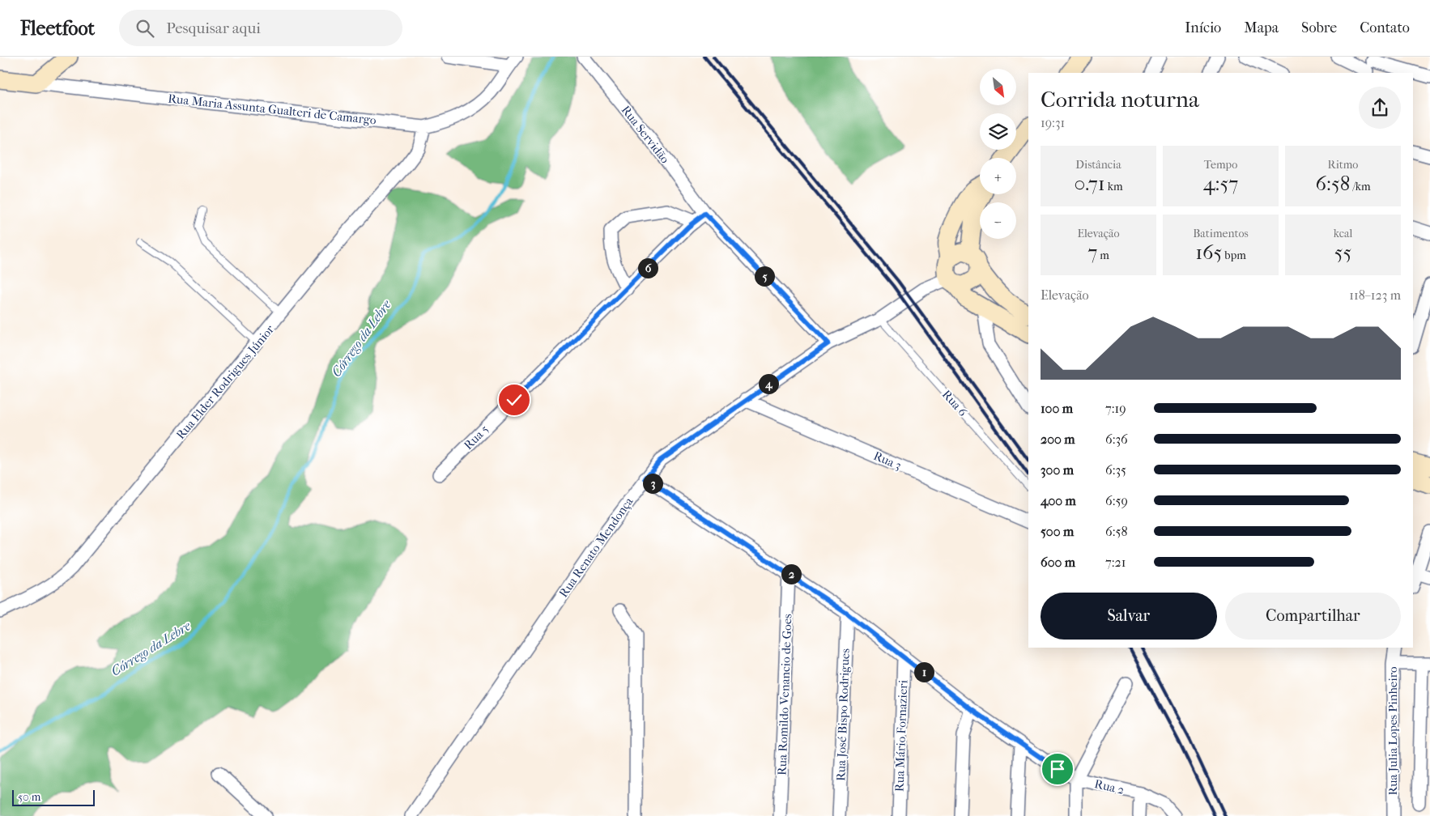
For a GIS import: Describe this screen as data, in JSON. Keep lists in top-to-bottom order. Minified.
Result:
{"streets":{"street":["Rua Maria Assunta Gualteri de Camargo","Rua Servidão","Rua Elder Rodrigues Júnior","Rua 5","Rua 3","Rua Renato Mendonça","Rua Romildo Venancio de Goes","Rua José Bispo Rodrigues","Rua Julia Lopes Pinheiro","Rua Mário Fornazieri","Rua 2"],"lane":["Rua 6"]},"crossings":[["Rua Maria Assunta Gualteri de Camargo","Rua Elder Rodrigues Júnior"],["Rua Servidão","Rua 5"],["Rua 6","Rua Renato Mendonça"],["Rua 3","Rua Renato Mendonça"],["Rua Renato Mendonça","Rua 2"],["Rua Romildo Venancio de Goes","Rua 2"],["Rua José Bispo Rodrigues","Rua 2"],["Rua Mário Fornazieri","Rua 2"]],"water":["Córrego da Lebre"],"scale_bar":"50 m","north":"bottom right","page":{"header":"Fleetfoot","search":"Pesquisar aqui","nav":["Início","Mapa","Sobre","Contato"],"map_buttons":["+","−"],"heading":["Corrida noturna","19:31"],"stats":[["Distância","0.71 km"],["Tempo","4:57"],["Ritmo","6:58 /km"],["Elevação","7 m"],["Batimentos","165 bpm"],["kcal","55"]],"pins":["6","5","4","3","2","1"],"chart":["Elevação","118–123 m"],"list":[{"name":"100 m","note":"7:19"},{"name":"200 m","note":"6:36"},{"name":"300 m","note":"6:35"},{"name":"400 m","note":"6:59"},{"name":"500 m","note":"6:58"},{"name":"600 m","note":"7:21"}],"buttons":["Salvar","Compartilhar"],"scale":"50 m"}}
